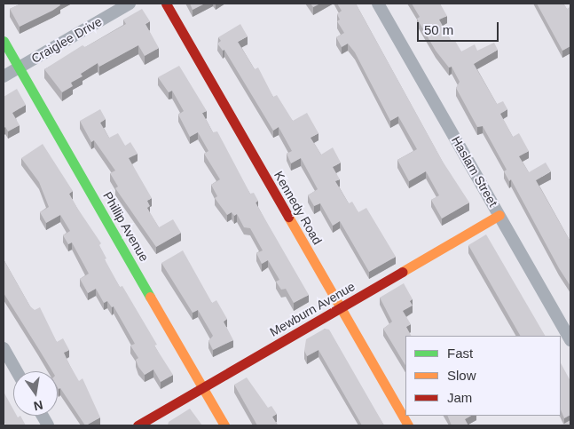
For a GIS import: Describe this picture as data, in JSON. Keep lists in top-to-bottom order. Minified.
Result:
{"streets":{"street":["Craiglee Drive","Haslam Street","Kennedy Road","Phillip Avenue","Mewburn Avenue"]},"crossings":[["Craiglee Drive","Phillip Avenue"],["Haslam Street","Mewburn Avenue"],["Kennedy Road","Mewburn Avenue"],["Phillip Avenue","Mewburn Avenue"]],"legend":["Fast","Slow","Jam"],"scale_bar":"50 m","north":"bottom"}
